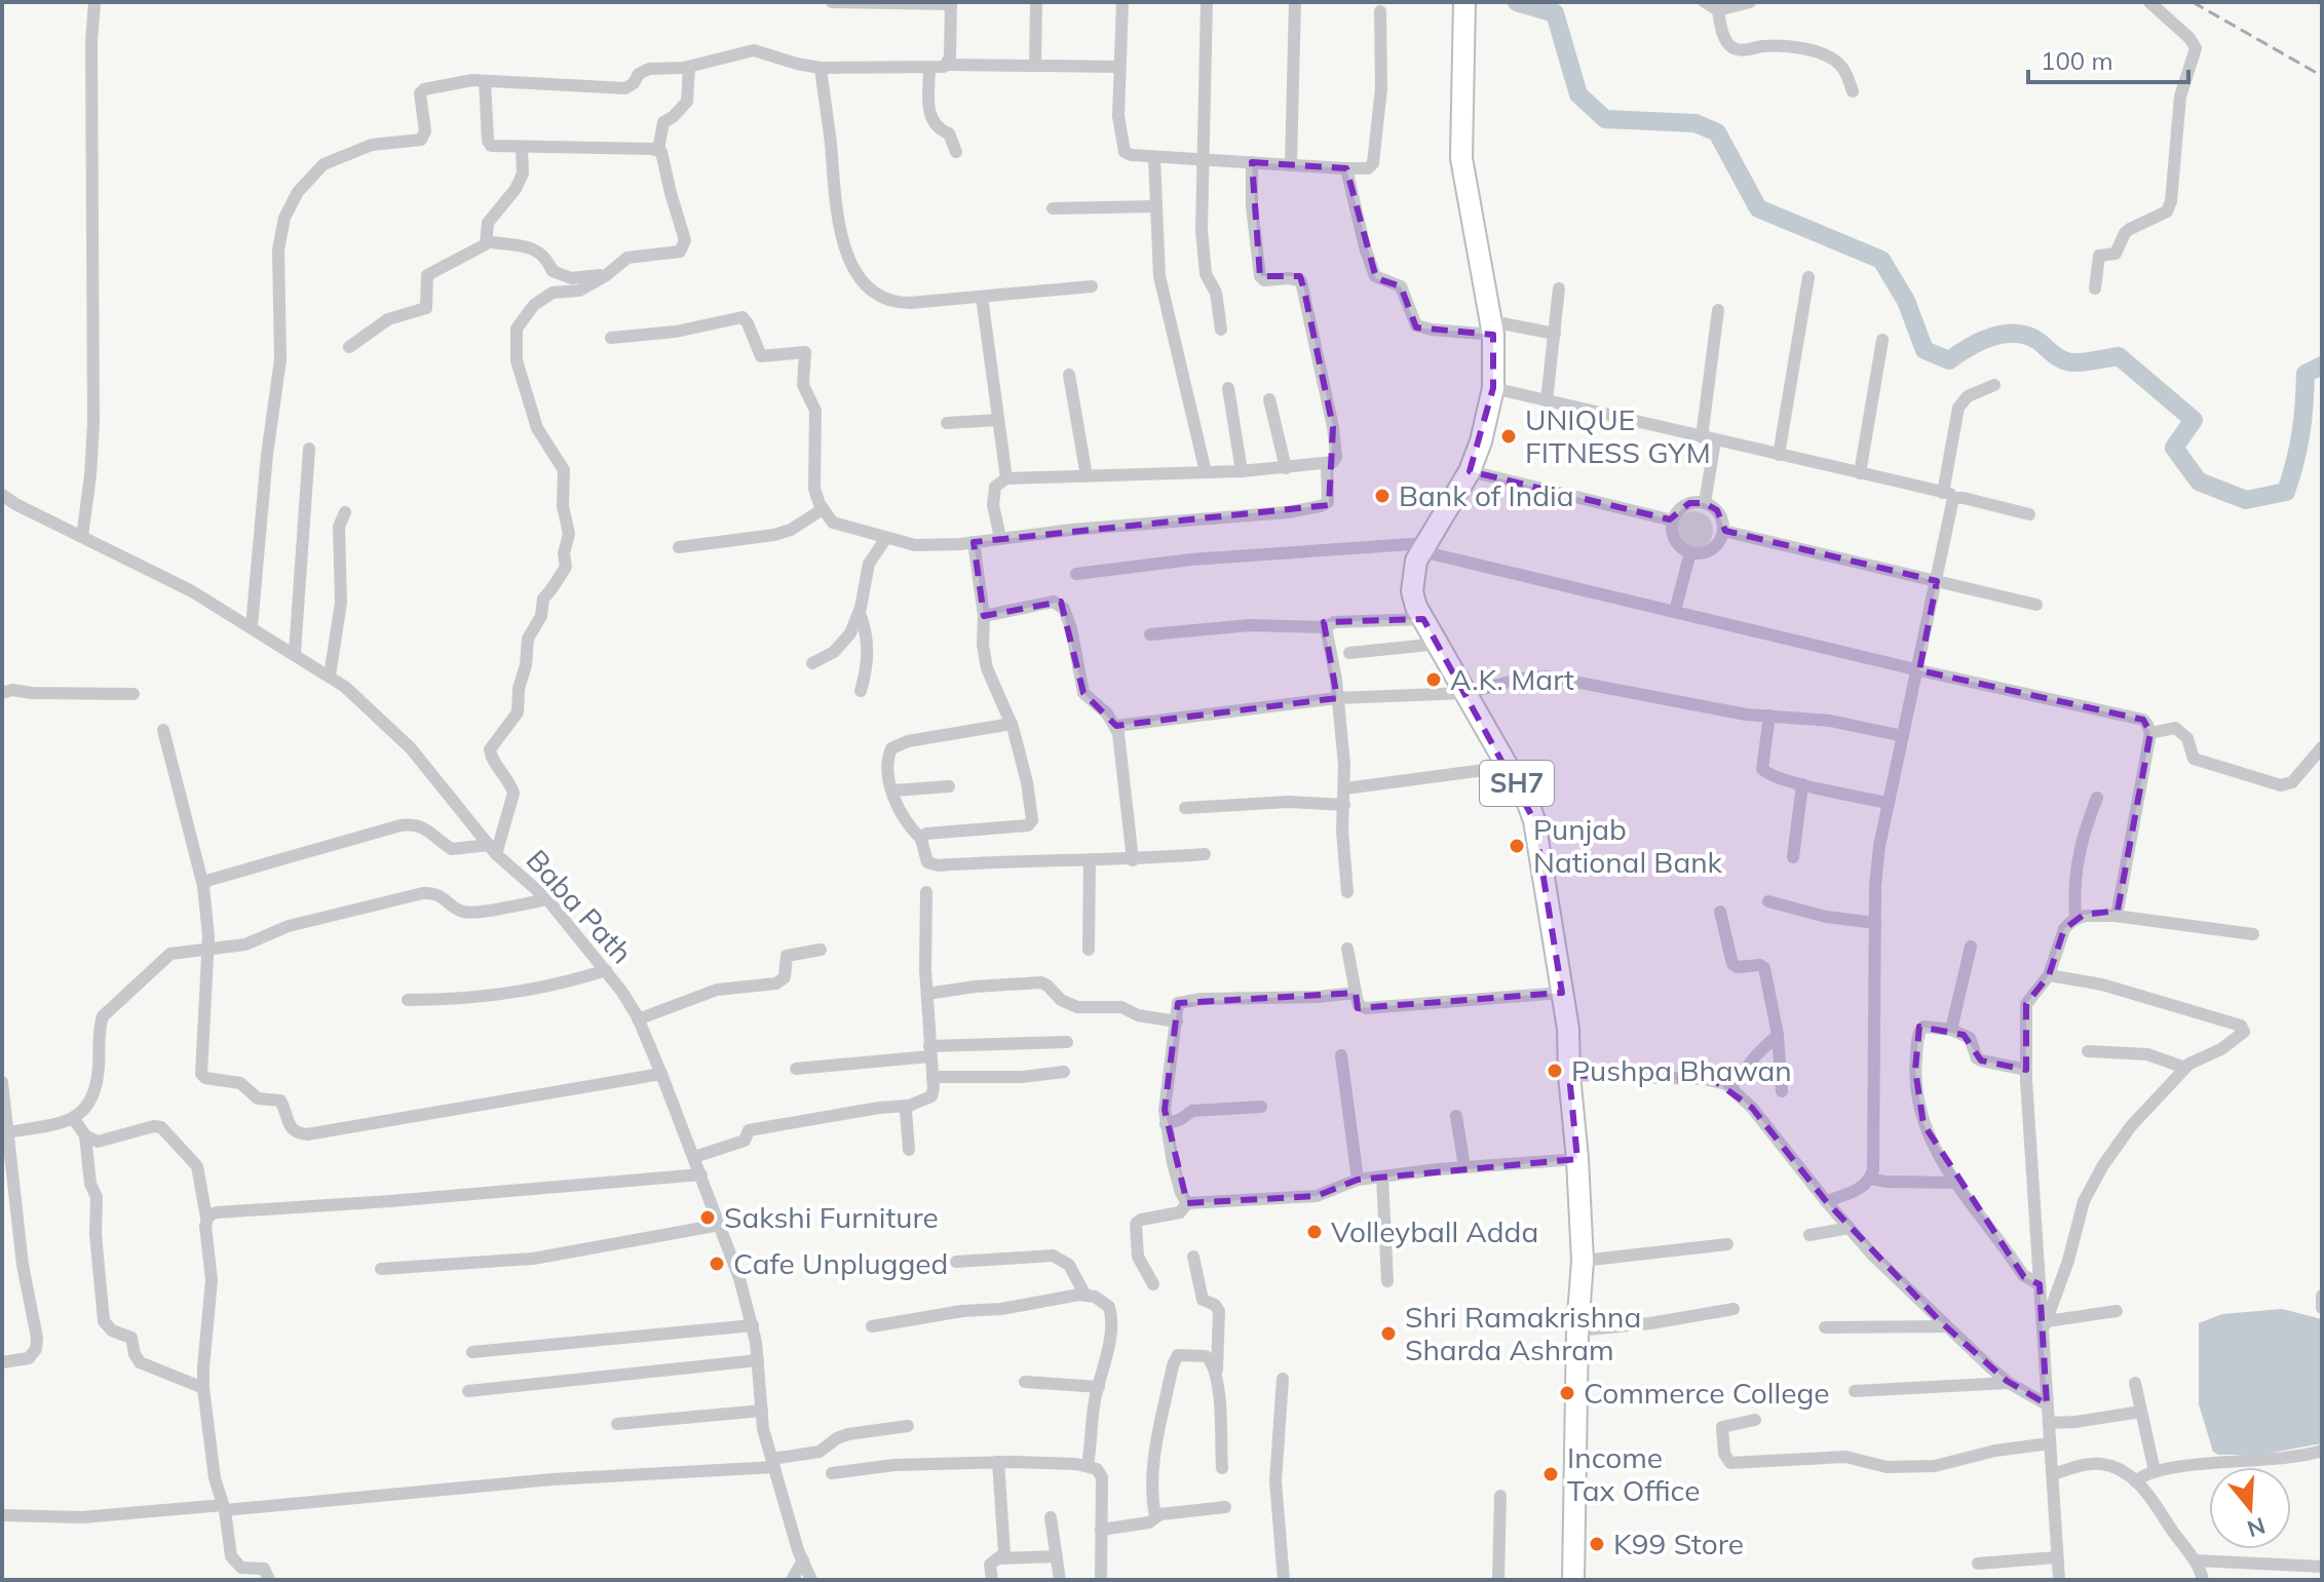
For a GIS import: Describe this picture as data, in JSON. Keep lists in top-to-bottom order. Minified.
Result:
{"streets":{"main road":["SH7"],"street":["Baba Path"]},"places":["UNIQUE FITNESS GYM","Bank of India","A.K. Mart","Punjab National Bank","Pushpa Bhawan","Sakshi Furniture","Volleyball Adda","Cafe Unplugged","Shri Ramakrishna Sharda Ashram","Commerce College","Income Tax Office","K99 Store"],"scale_bar":"100 m","north":"bottom"}
